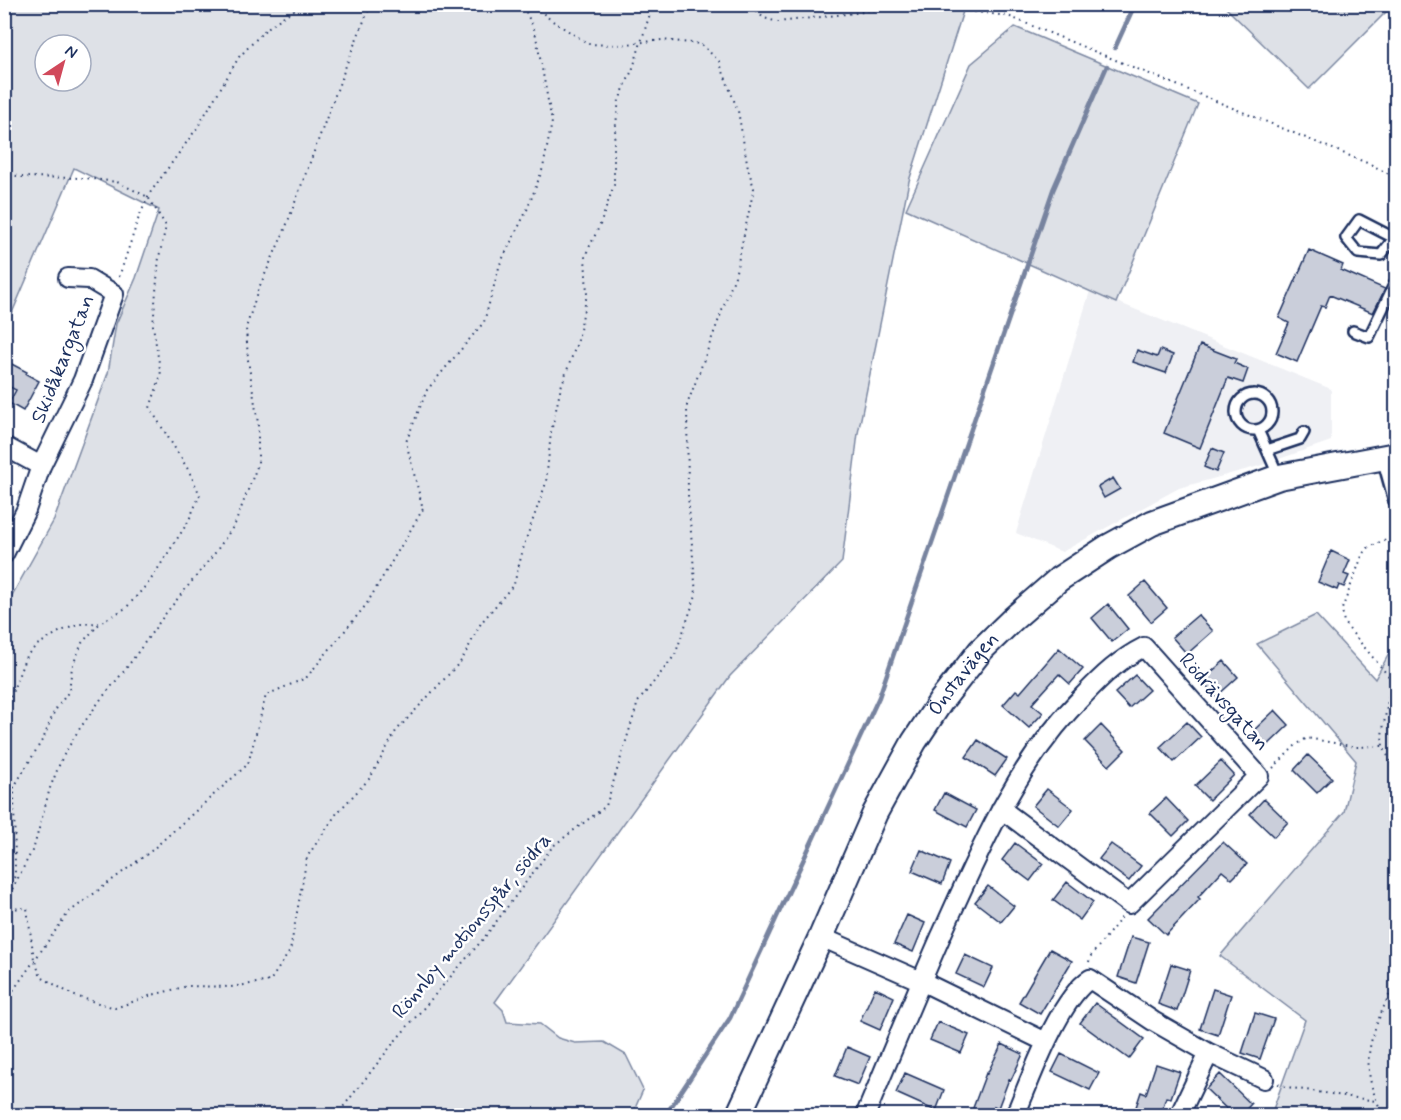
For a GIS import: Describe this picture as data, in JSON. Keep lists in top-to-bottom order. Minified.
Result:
{"streets":{"street":["Skidåkargatan","Önstavägen","Rödrävsgatan"],"path":["Rönnby motionsspår, södra"]},"north":"top right"}
